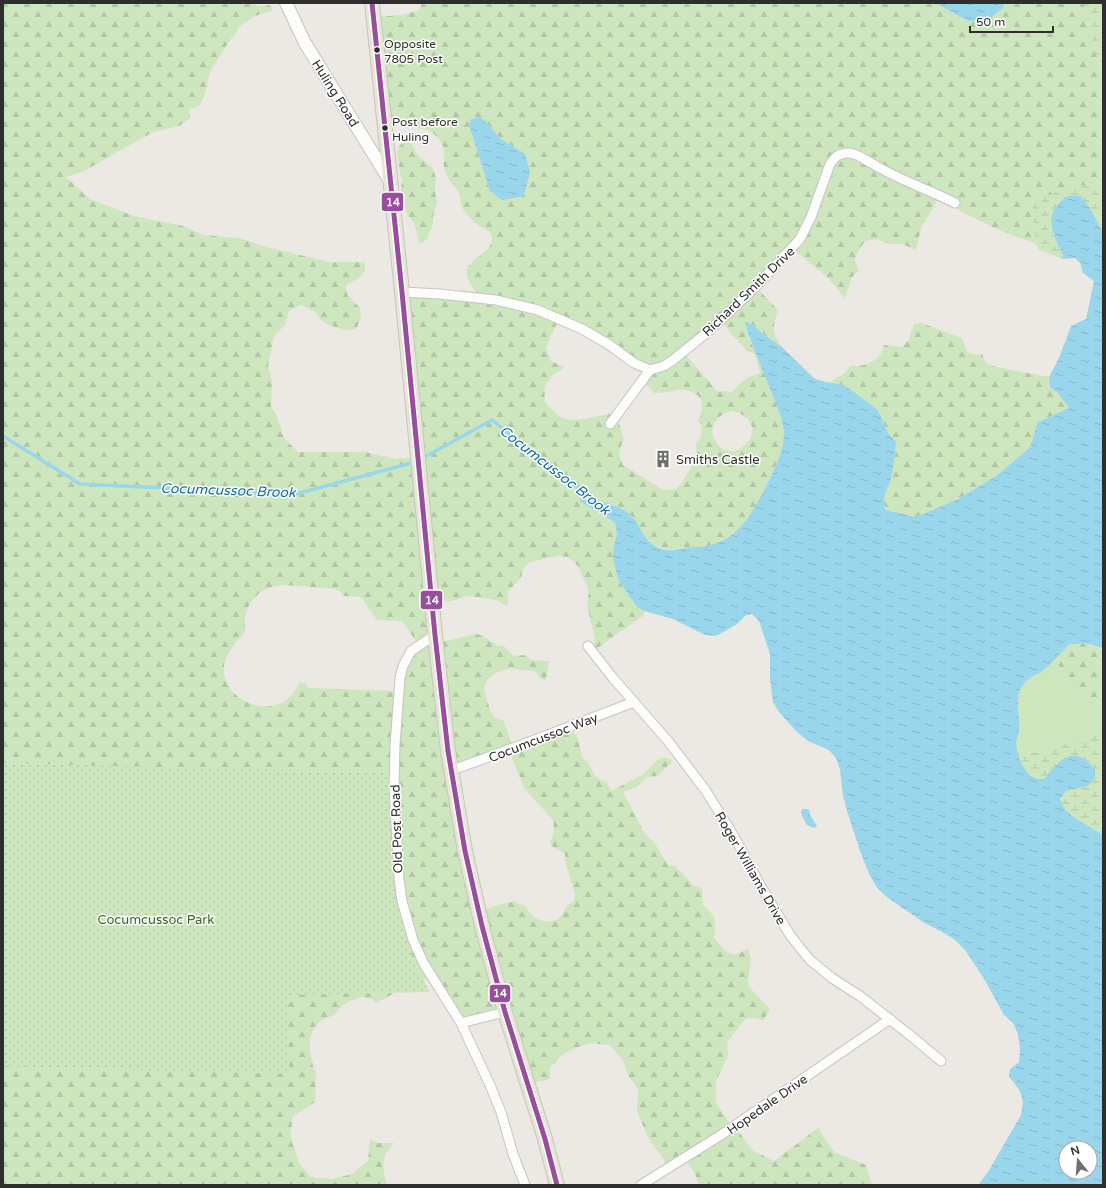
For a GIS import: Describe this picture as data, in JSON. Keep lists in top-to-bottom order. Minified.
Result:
{"streets":{"street":["Huling Road","Richard Smith Drive","Cocumcussoc Way","Old Post Road","Roger Williams Drive","Hopedale Drive"]},"crossings":[["Cocumcussoc Way","Roger Williams Drive"],["Roger Williams Drive","Hopedale Drive"]],"water":["Cocumcussoc Brook"],"parks":["Cocumcussoc Park"],"places":{"other":["Opposite 7805 Post","Post before Huling"],"building":["Smiths Castle"]},"lines":["transit line 14"],"scale_bar":"50 m","north":"top"}
